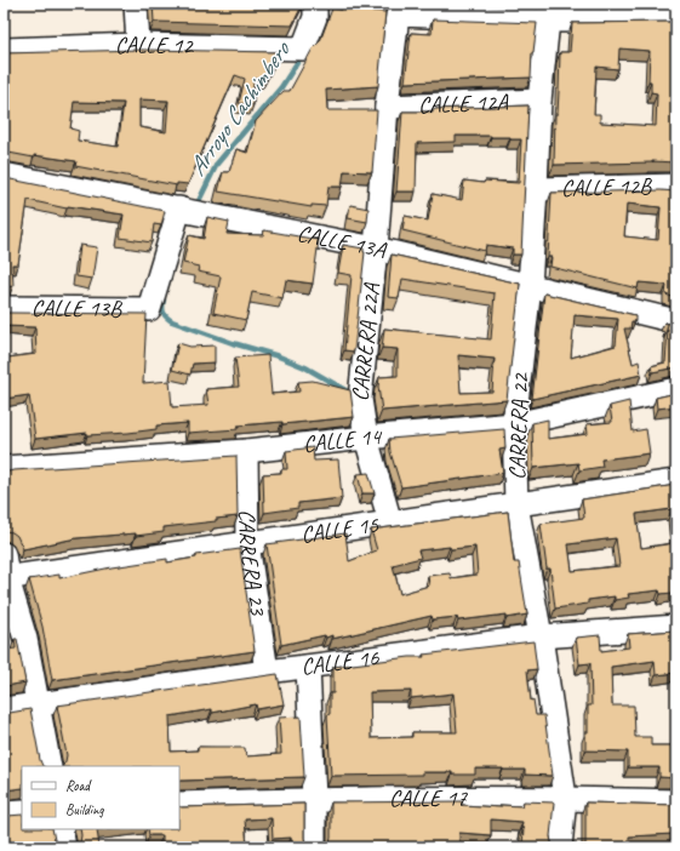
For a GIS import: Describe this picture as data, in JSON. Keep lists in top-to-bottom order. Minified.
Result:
{"streets":{"street":["CALLE 12","CALLE 12A","CALLE 12B","CALLE 13A","CALLE 13B","CARRERA 22A","CARRERA 22","CALLE 14","CALLE 15","CARRERA 23","CALLE 16","CALLE 17"]},"crossings":[["CALLE 12A","CARRERA 22A"],["CALLE 12A","CARRERA 22"],["CALLE 12B","CARRERA 22"],["CALLE 13A","CALLE 13B"],["CALLE 13A","CARRERA 22A"],["CALLE 13A","CARRERA 22"],["CARRERA 22A","CARRERA 22"],["CARRERA 22A","CALLE 14"],["CARRERA 22A","CALLE 15"],["CARRERA 22","CALLE 14"],["CARRERA 22","CALLE 15"],["CARRERA 22","CALLE 16"],["CARRERA 22","CALLE 17"],["CALLE 14","CARRERA 23"],["CALLE 15","CARRERA 23"],["CARRERA 23","CALLE 16"]],"water":["Arroyo Cachimbero"],"legend":["Road","Building"]}
